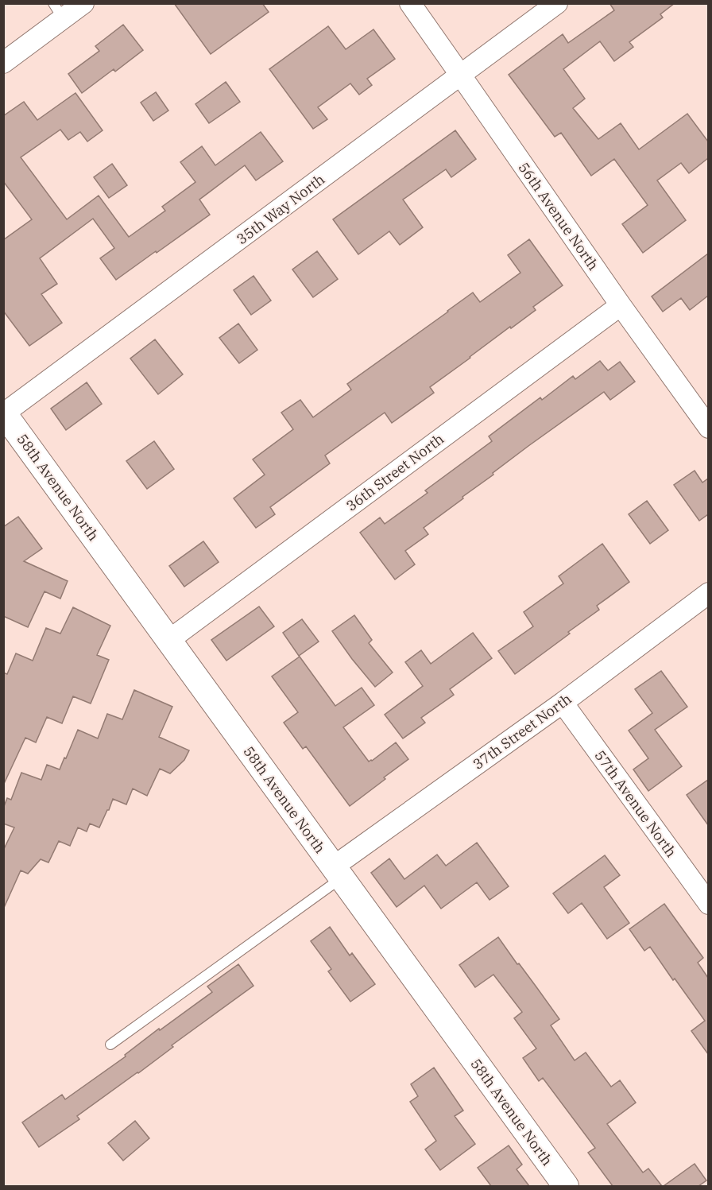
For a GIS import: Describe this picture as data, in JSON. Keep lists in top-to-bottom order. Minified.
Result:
{"streets":{"street":["35th Way North","56th Avenue North","36th Street North","58th Avenue North","37th Street North","57th Avenue North"]},"crossings":[["35th Way North","56th Avenue North"],["35th Way North","58th Avenue North"],["56th Avenue North","36th Street North"],["36th Street North","58th Avenue North"],["58th Avenue North","37th Street North"],["37th Street North","57th Avenue North"]]}
